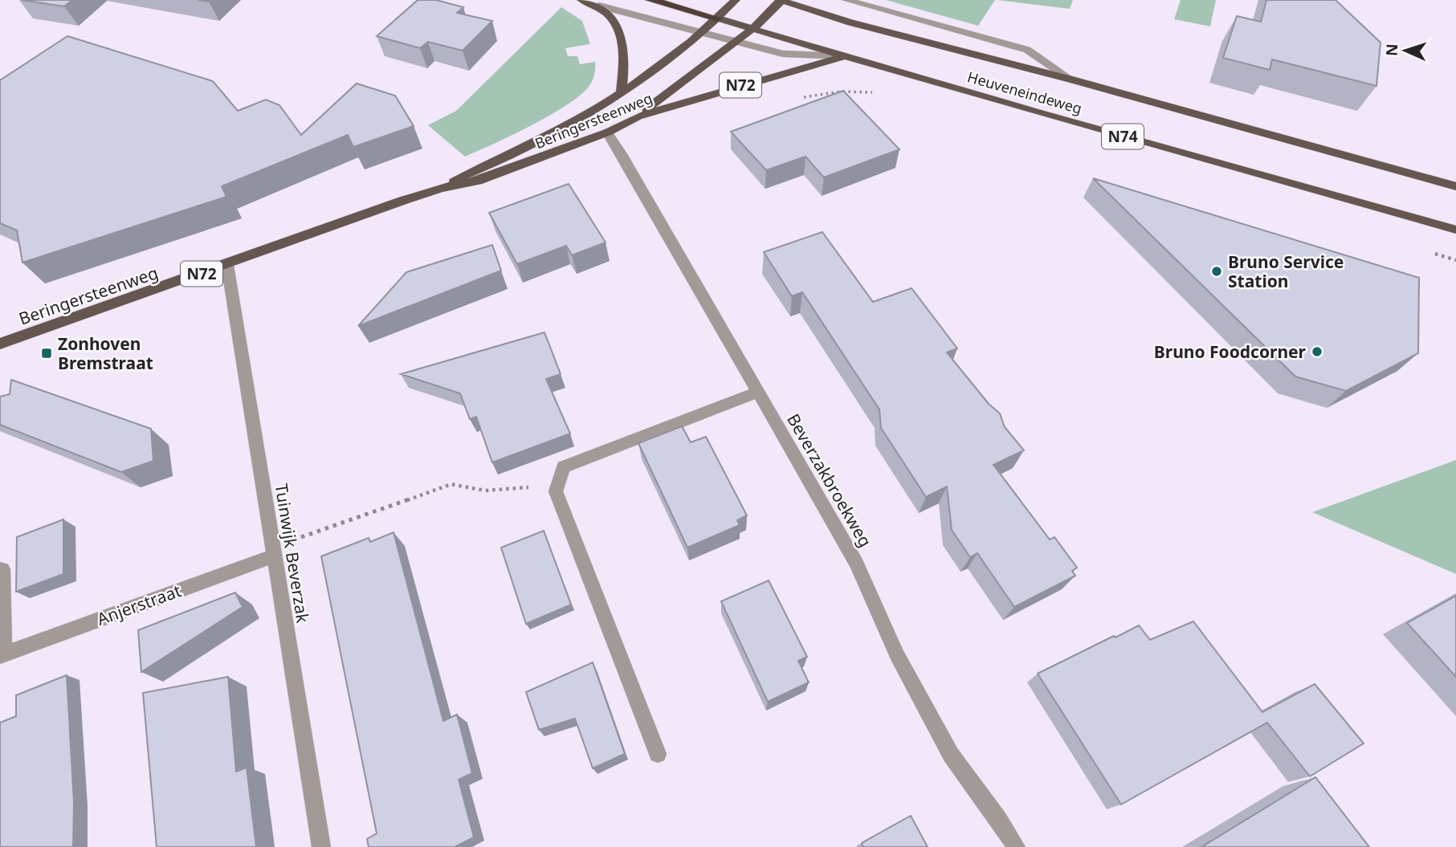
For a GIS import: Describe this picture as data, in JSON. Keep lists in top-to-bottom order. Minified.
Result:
{"streets":{"highway":["Heuveneindeweg","N74"],"main road":["N72","Beringersteenweg"],"street":["Beverzakbroekweg","Tuinwijk Beverzak","Anjerstraat"]},"crossings":[["Heuveneindeweg","Beringersteenweg"],["Heuveneindeweg","N74"],["Beringersteenweg","N74"],["Beringersteenweg","Beverzakbroekweg"],["Beringersteenweg","Tuinwijk Beverzak"],["Tuinwijk Beverzak","Anjerstraat"]],"places":{"other":["Bruno Service Station","Bruno Foodcorner"],"transit":["Zonhoven Bremstraat"]},"north":"left"}
